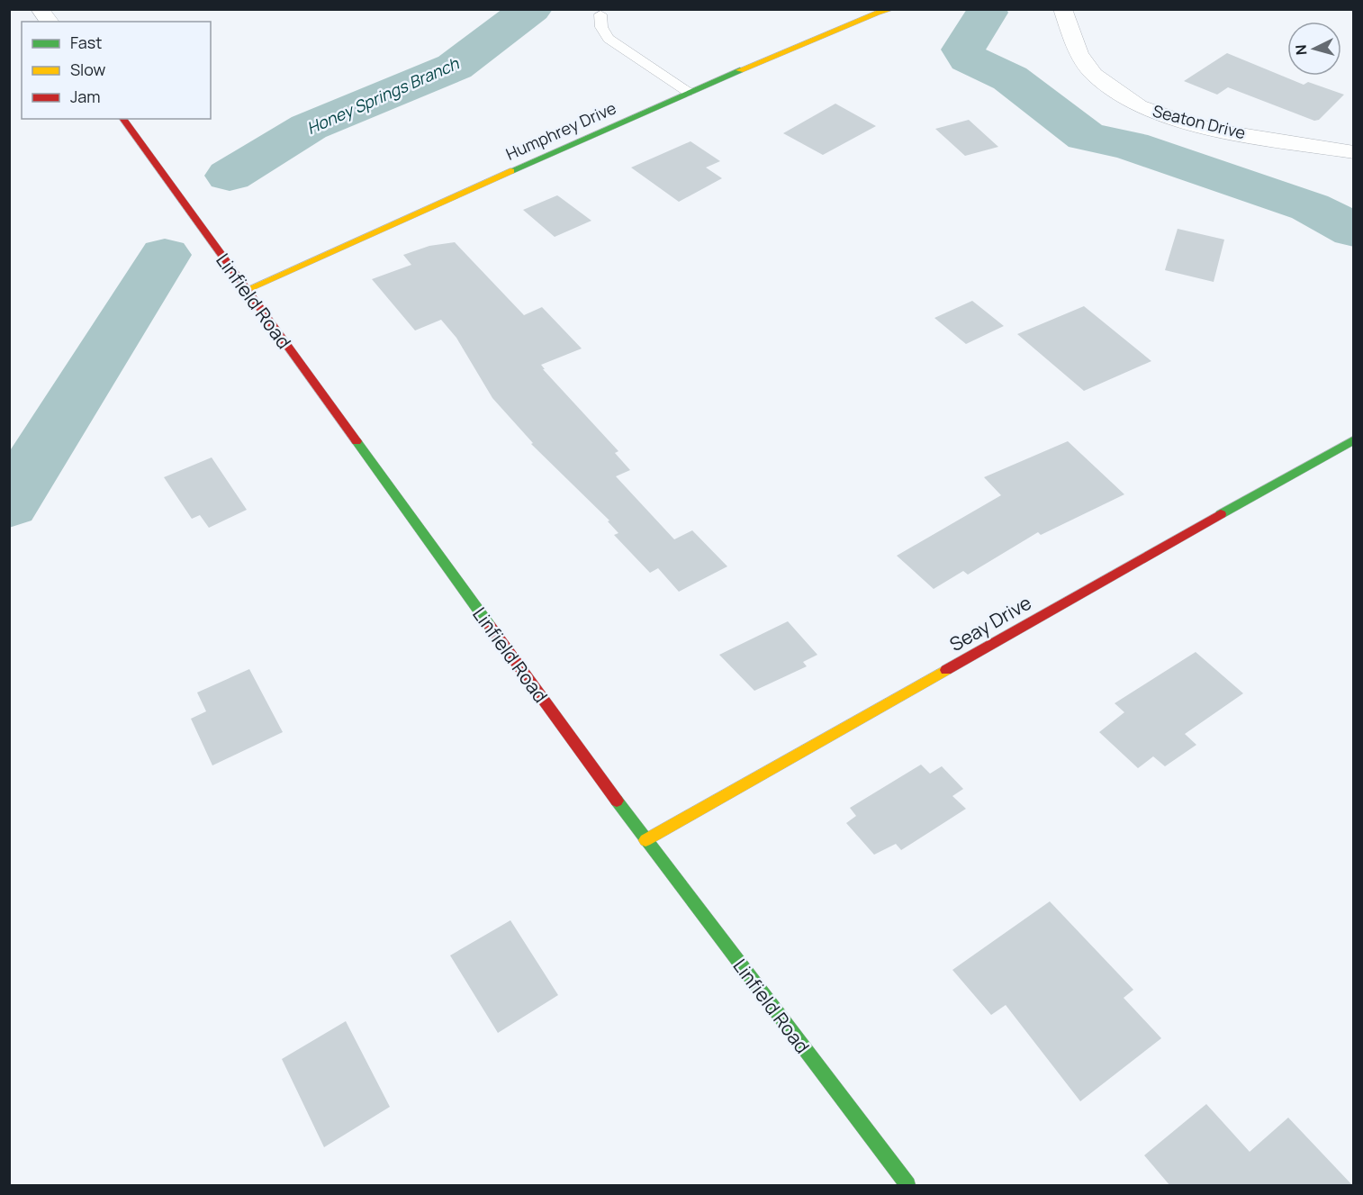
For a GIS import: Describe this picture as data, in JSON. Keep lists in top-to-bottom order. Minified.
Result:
{"streets":{"street":["Seaton Drive","Humphrey Drive","Linfield Road","Seay Drive"]},"crossings":[["Humphrey Drive","Linfield Road"],["Linfield Road","Seay Drive"]],"water":["Honey Springs Branch"],"legend":["Fast","Slow","Jam"],"north":"left"}
